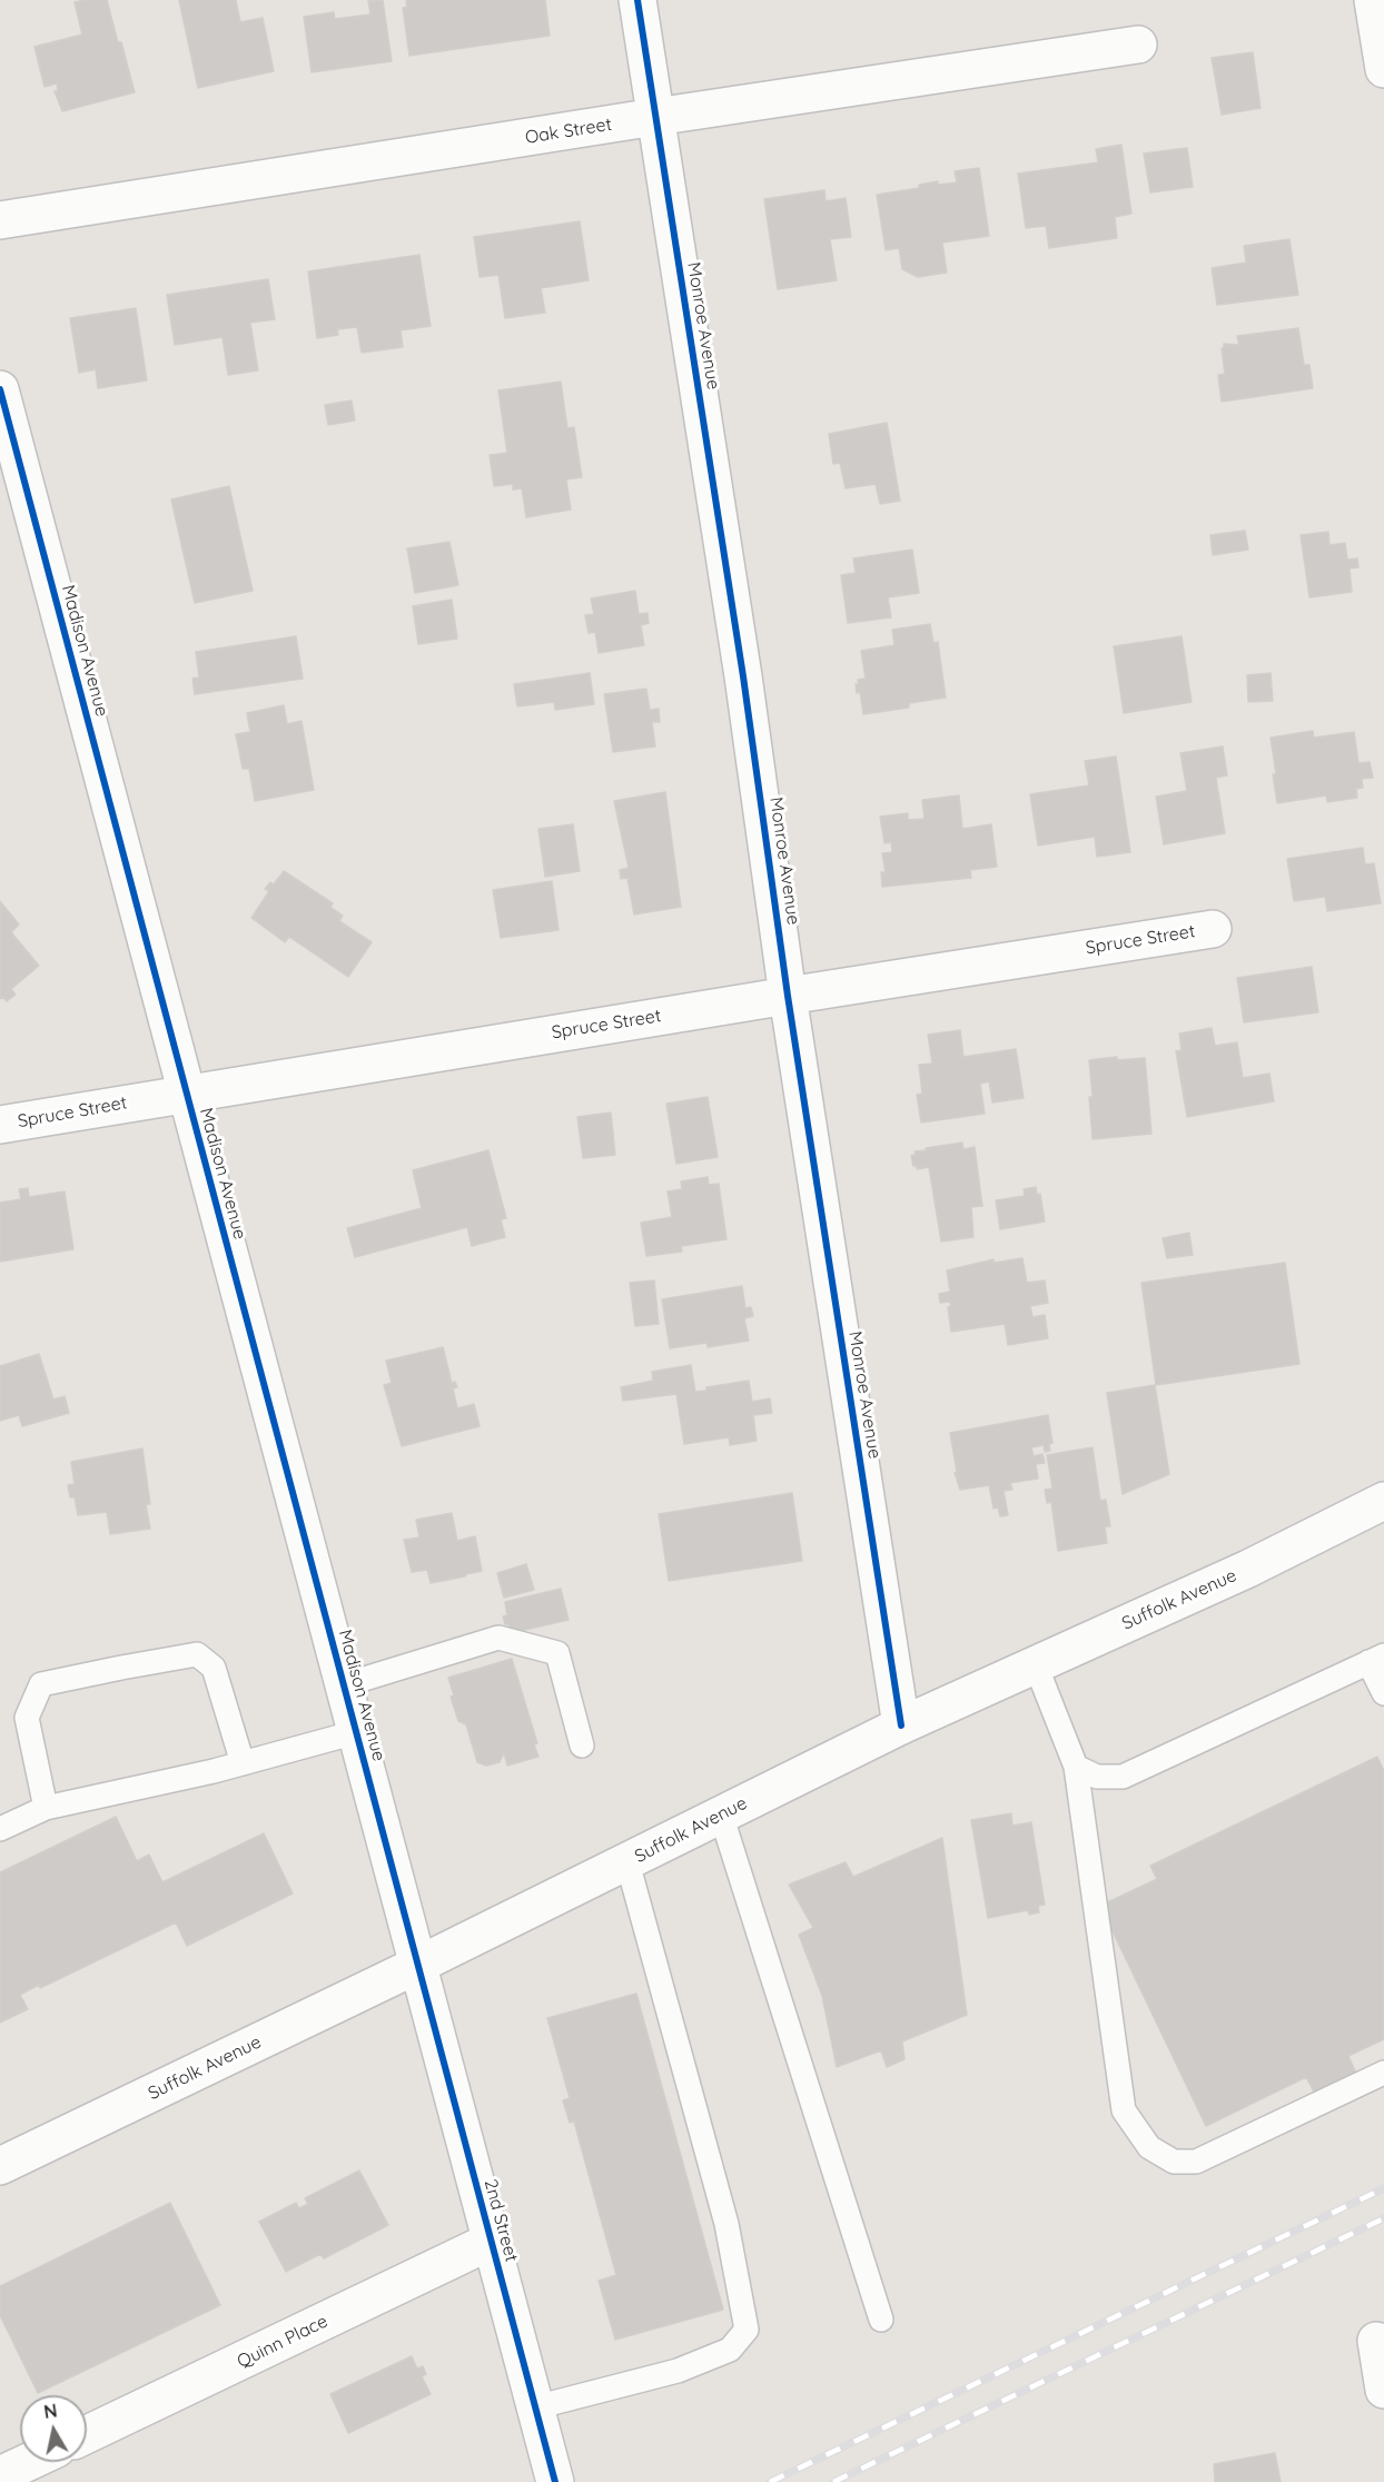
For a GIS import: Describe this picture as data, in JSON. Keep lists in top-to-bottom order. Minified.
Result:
{"streets":{"street":["Oak Street","Monroe Avenue","Madison Avenue","Spruce Street","Suffolk Avenue","2nd Street","Quinn Place"]},"crossings":[["Oak Street","Monroe Avenue"],["Monroe Avenue","Spruce Street"],["Monroe Avenue","Suffolk Avenue"],["Madison Avenue","Spruce Street"],["Madison Avenue","Suffolk Avenue"],["Madison Avenue","2nd Street"],["Suffolk Avenue","2nd Street"],["2nd Street","Quinn Place"]],"north":"top"}
